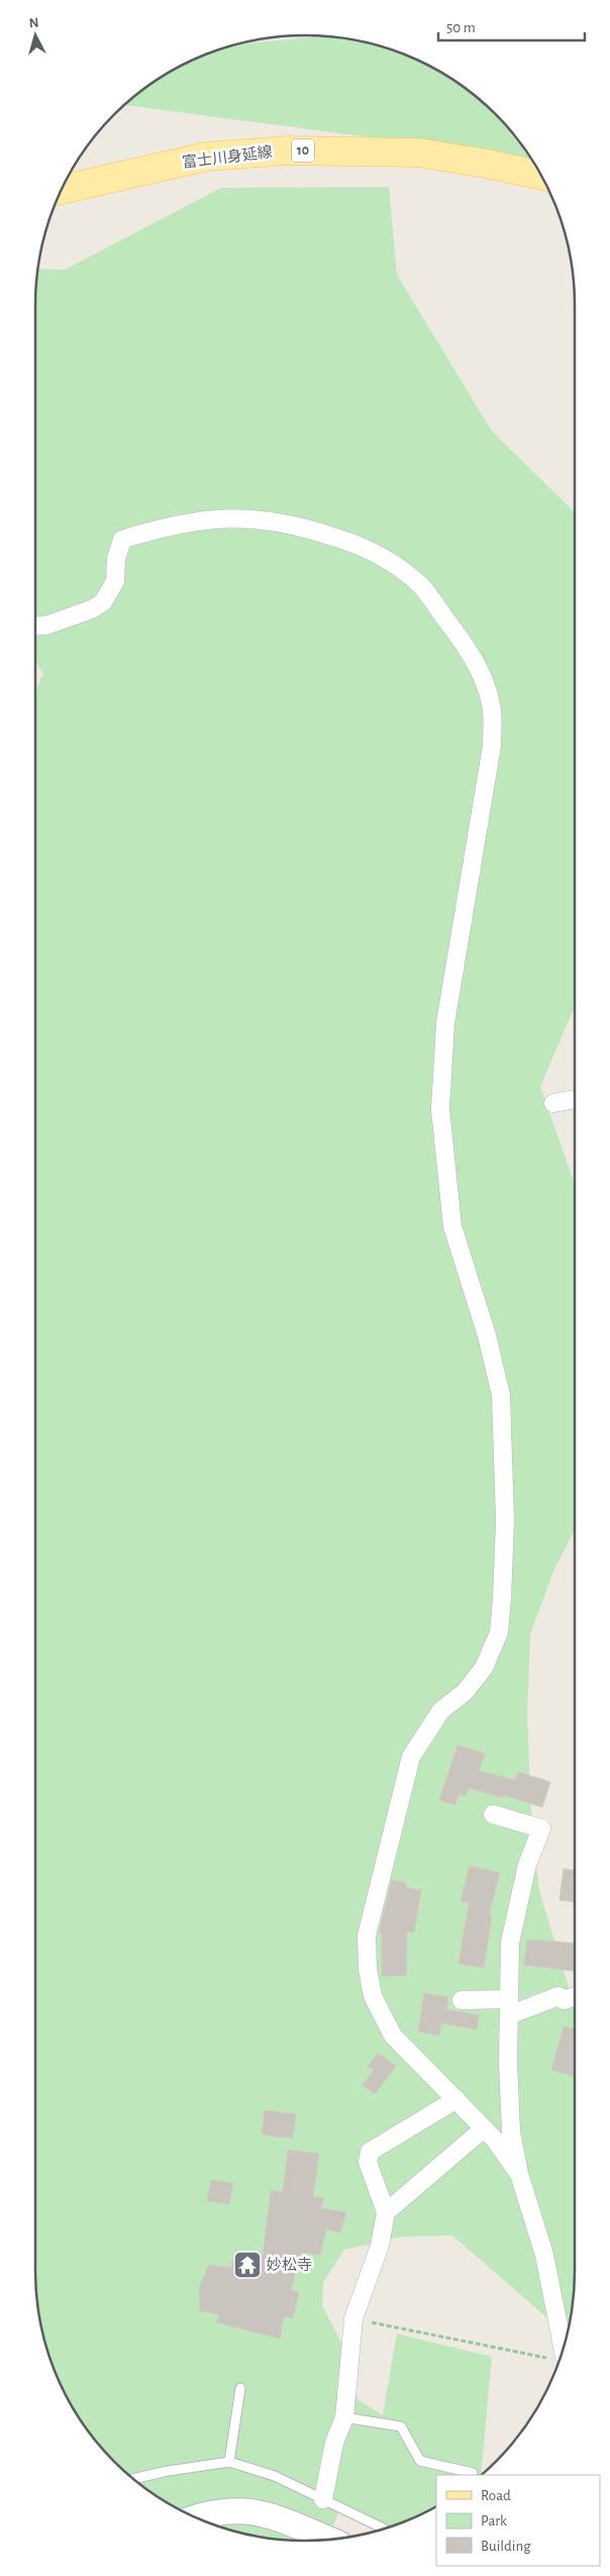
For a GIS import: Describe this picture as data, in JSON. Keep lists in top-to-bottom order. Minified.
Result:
{"streets":{"main road":["10","富士川身延線"]},"places":{"temple":["妙松寺"]},"legend":["Road","Park","Building"],"scale_bar":"50 m","north":"top"}
